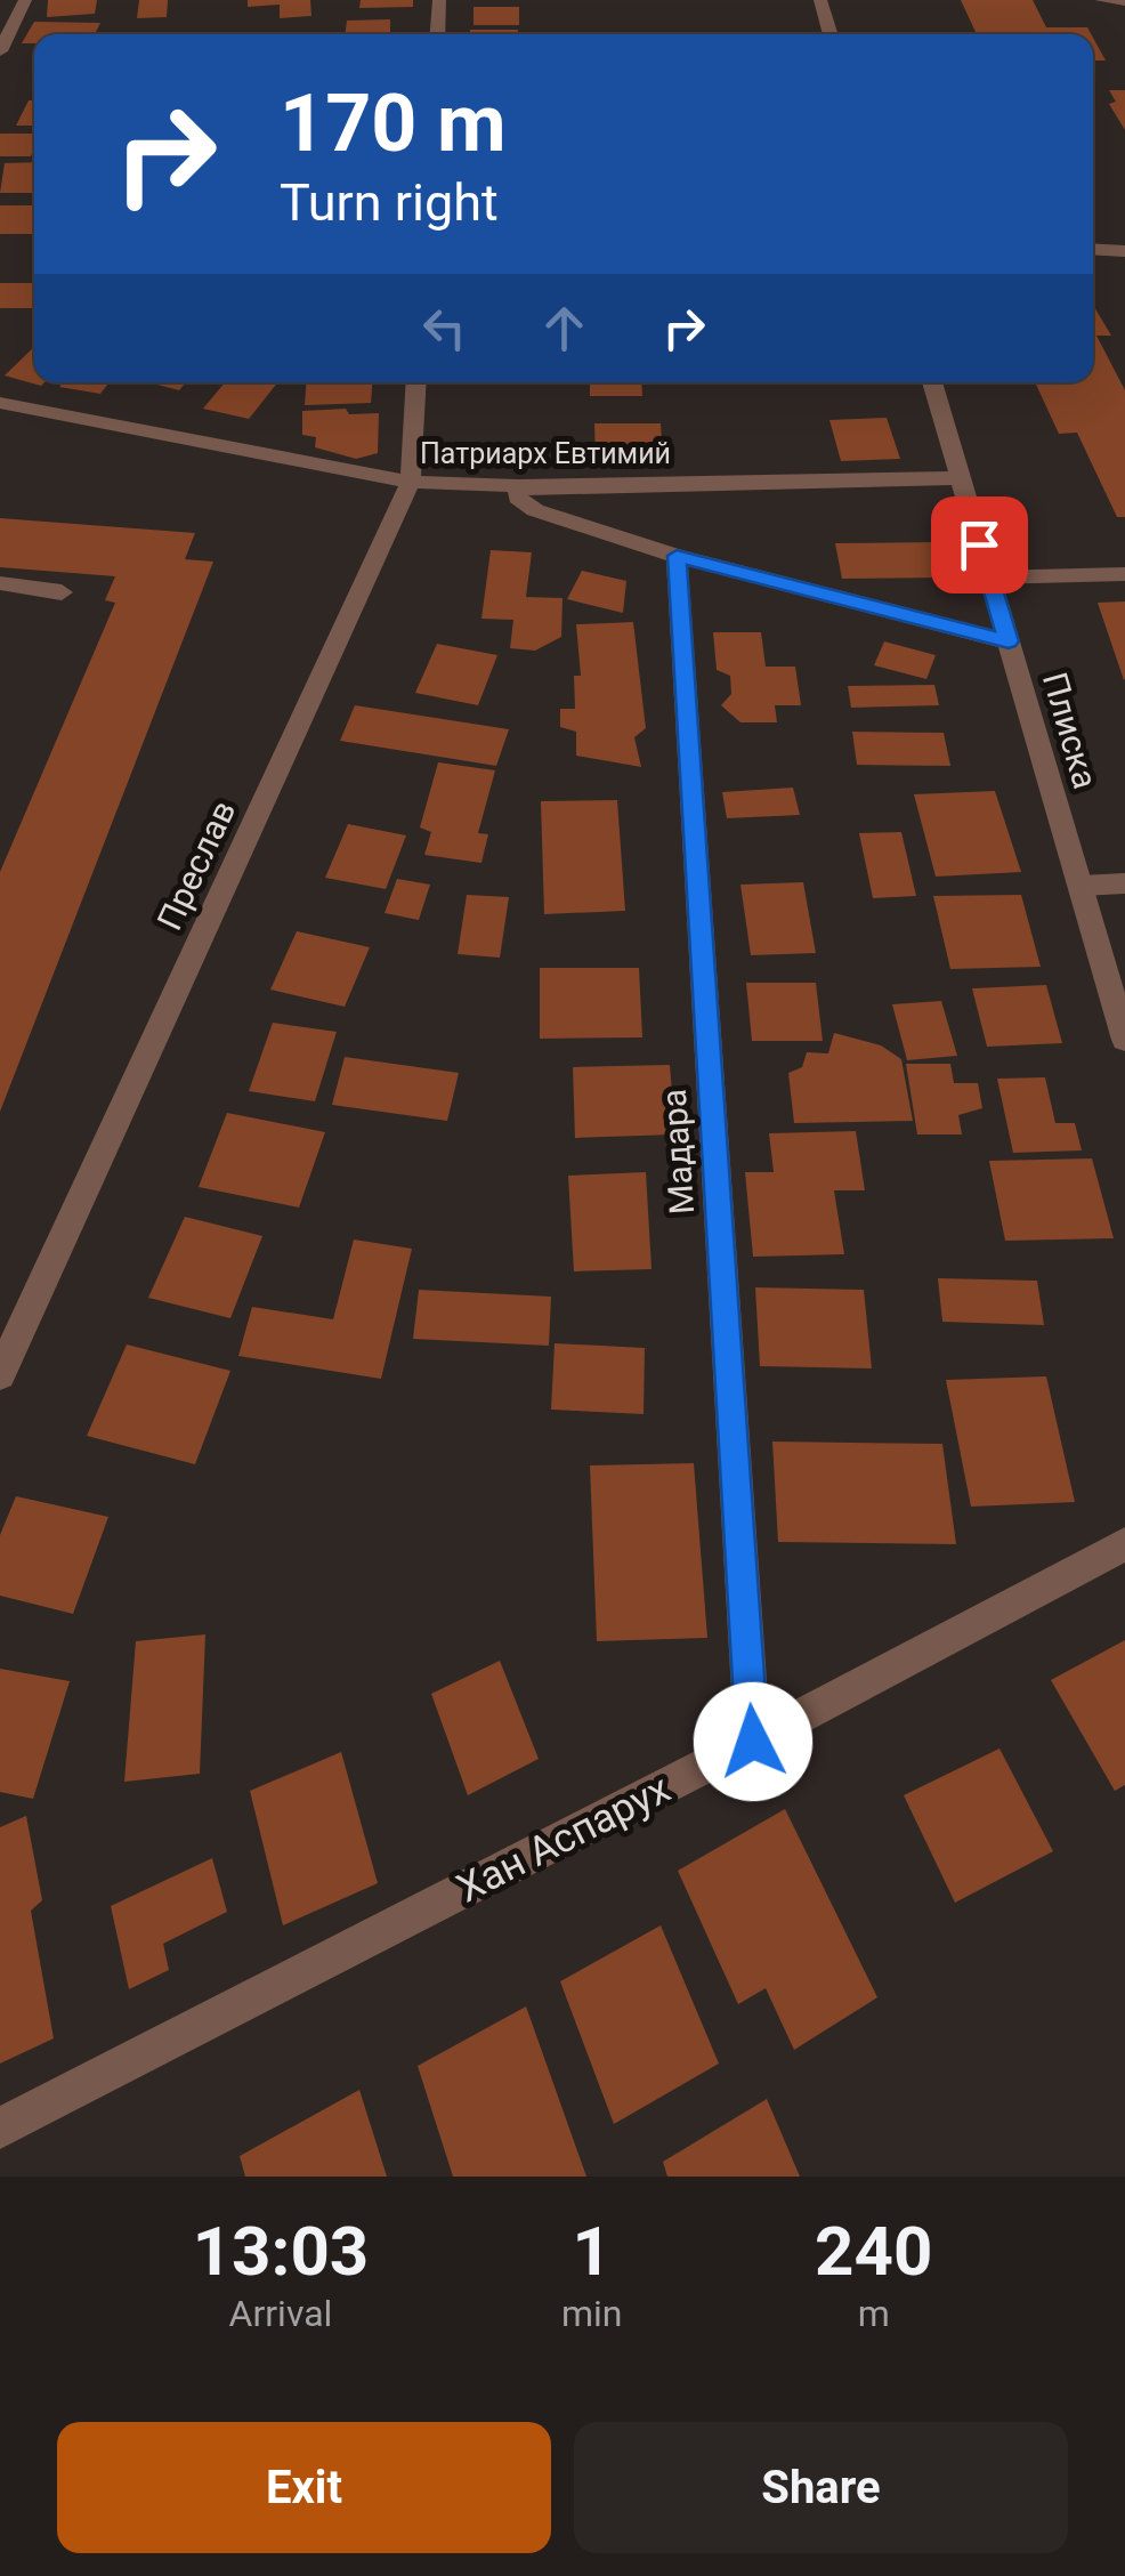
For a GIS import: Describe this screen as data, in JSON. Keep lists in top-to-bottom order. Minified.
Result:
{"streets":{"street":["Патриарх Евтимий","Плиска","Преслав","Мадара","Хан Аспарух"]},"crossings":[["Патриарх Евтимий","Плиска"],["Патриарх Евтимий","Преслав"],["Мадара","Хан Аспарух"]],"page":{"turn":["170 m","Turn right"],"eta":["13:03","Arrival","1","min","240","m"],"buttons":["Exit","Share"]}}
